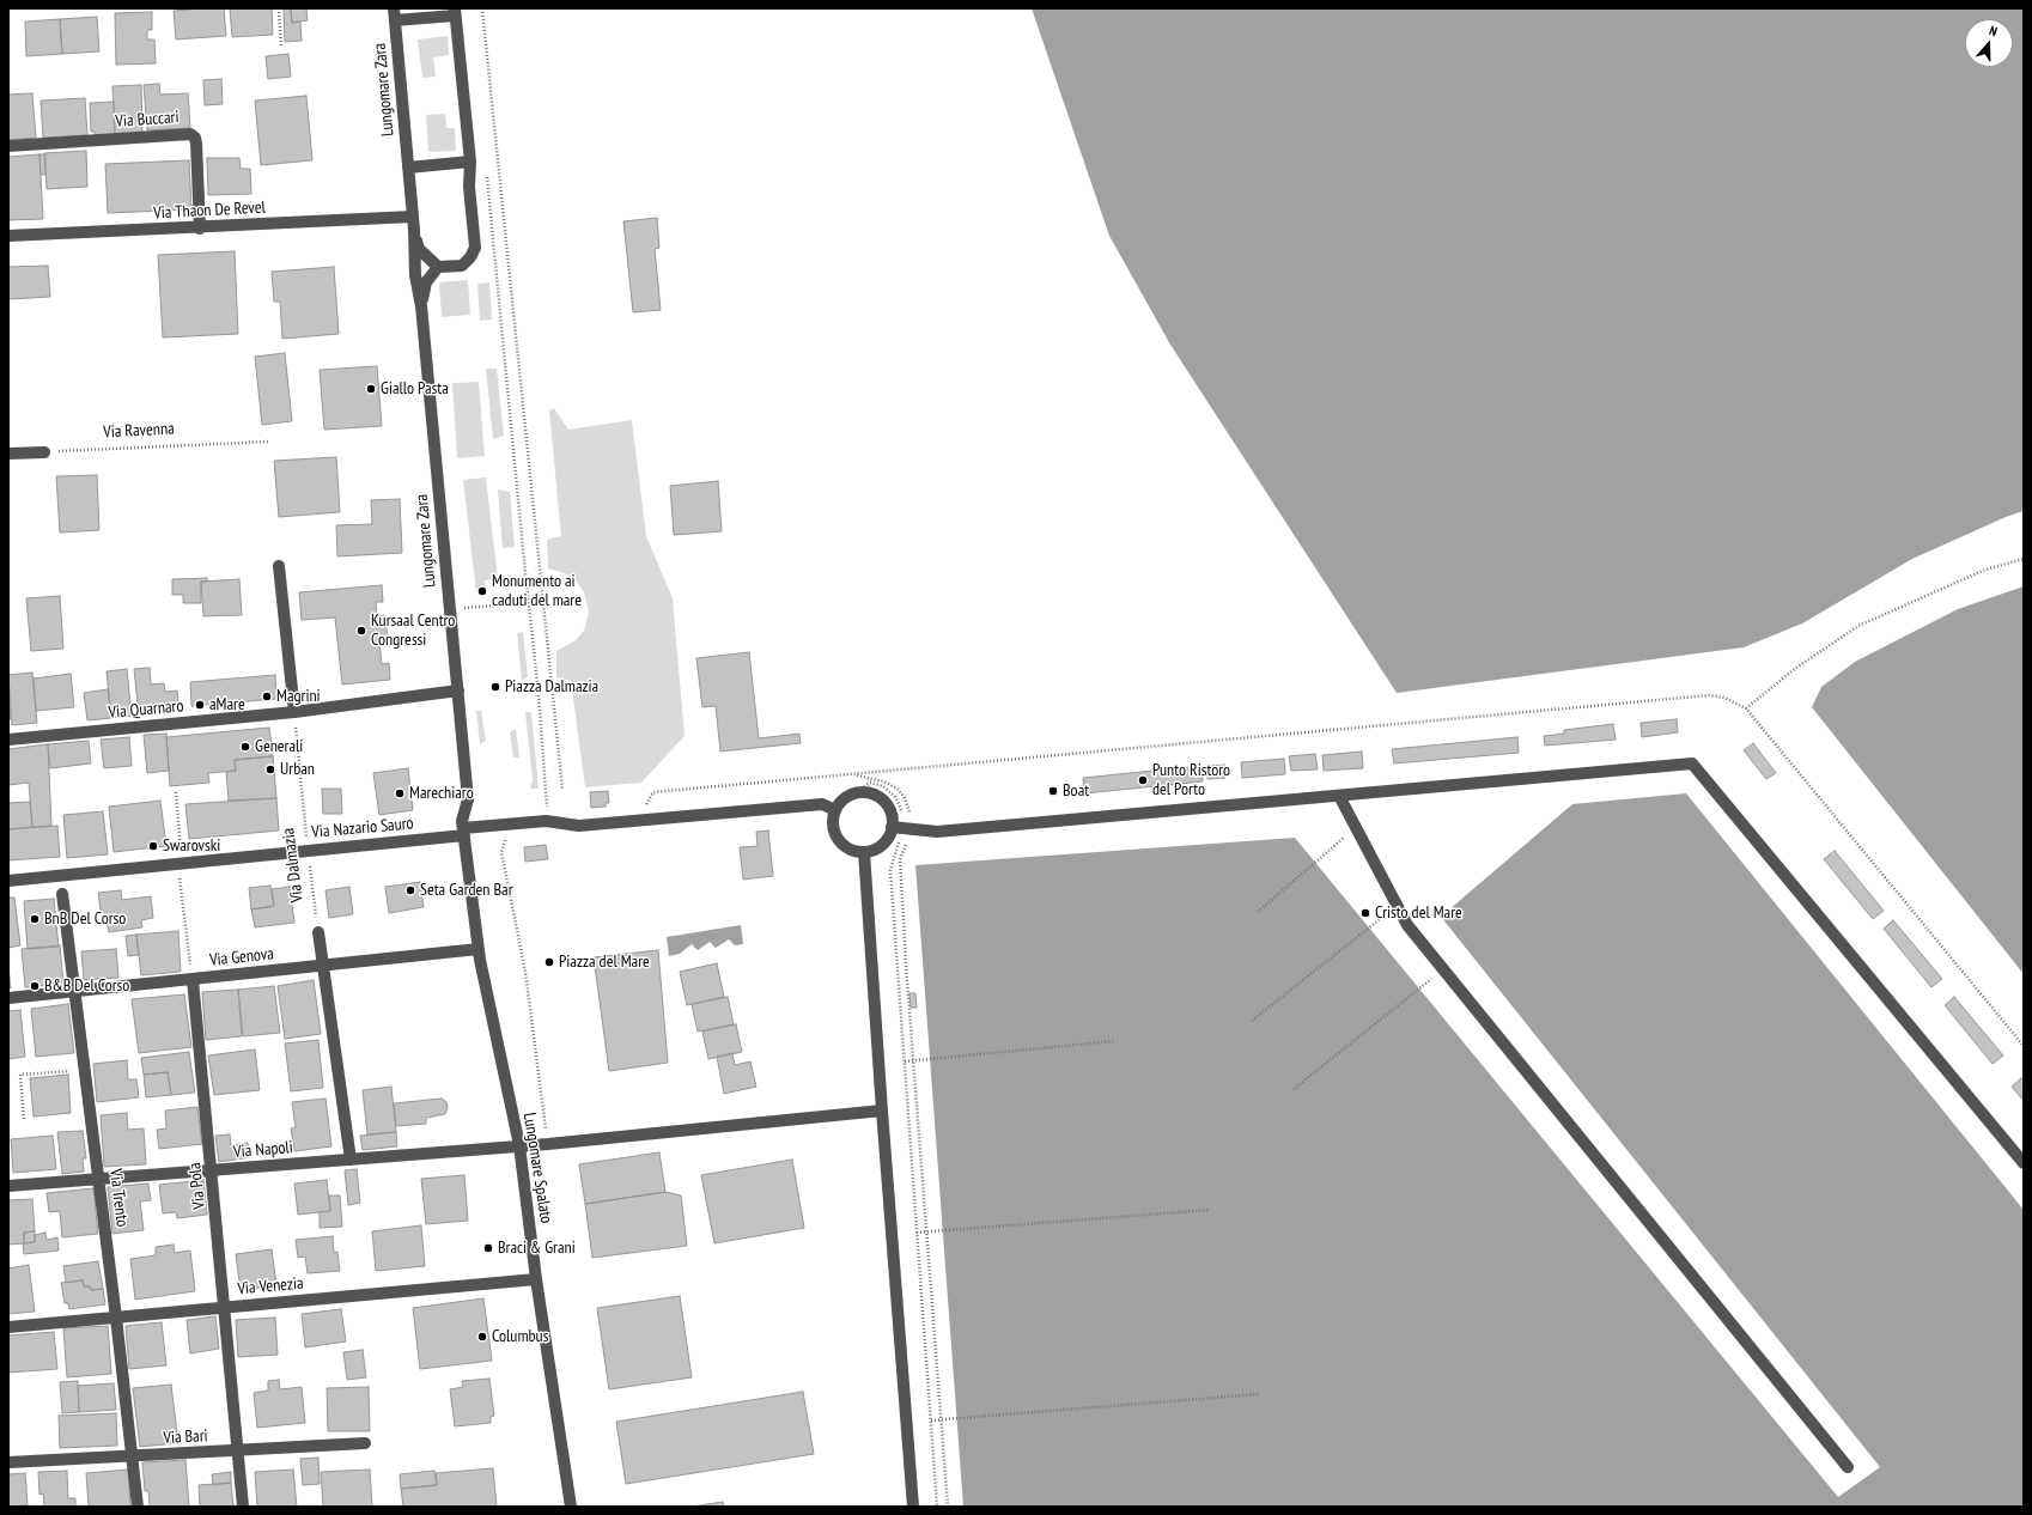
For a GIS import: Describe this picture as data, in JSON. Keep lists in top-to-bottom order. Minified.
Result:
{"streets":{"street":["Lungomare Zara","Via Buccari","Via Thaon De Revel","Via Quarnaro","Via Nazario Sauro","Via Genova","Via Napoli","Lungomare Spalato","Via Pola","Via Trento","Via Venezia","Via Bari"],"path":["Via Ravenna","Via Dalmazia"]},"crossings":[["Lungomare Zara","Via Thaon De Revel"],["Lungomare Zara","Via Quarnaro"],["Lungomare Zara","Via Nazario Sauro"],["Lungomare Zara","Lungomare Spalato"],["Via Buccari","Via Thaon De Revel"],["Via Quarnaro","Via Dalmazia"],["Via Nazario Sauro","Via Dalmazia"],["Via Nazario Sauro","Lungomare Spalato"],["Via Genova","Lungomare Spalato"],["Via Genova","Via Pola"],["Via Genova","Via Trento"],["Via Napoli","Lungomare Spalato"],["Via Napoli","Via Pola"],["Via Napoli","Via Trento"],["Lungomare Spalato","Via Venezia"],["Via Pola","Via Venezia"],["Via Pola","Via Bari"],["Via Trento","Via Venezia"],["Via Trento","Via Bari"]],"places":["Giallo Pasta","Monumento ai caduti del mare","Kursaal Centro Congressi","Piazza Dalmazia","Magrini","aMare","Generali","Urban","Punto Ristoro del Porto","Boat","Marechiaro","Swarovski","Seta Garden Bar","Cristo del Mare","BnB Del Corso","Piazza del Mare","B&B Del Corso","Braci & Grani","Columbus"],"north":"top"}
